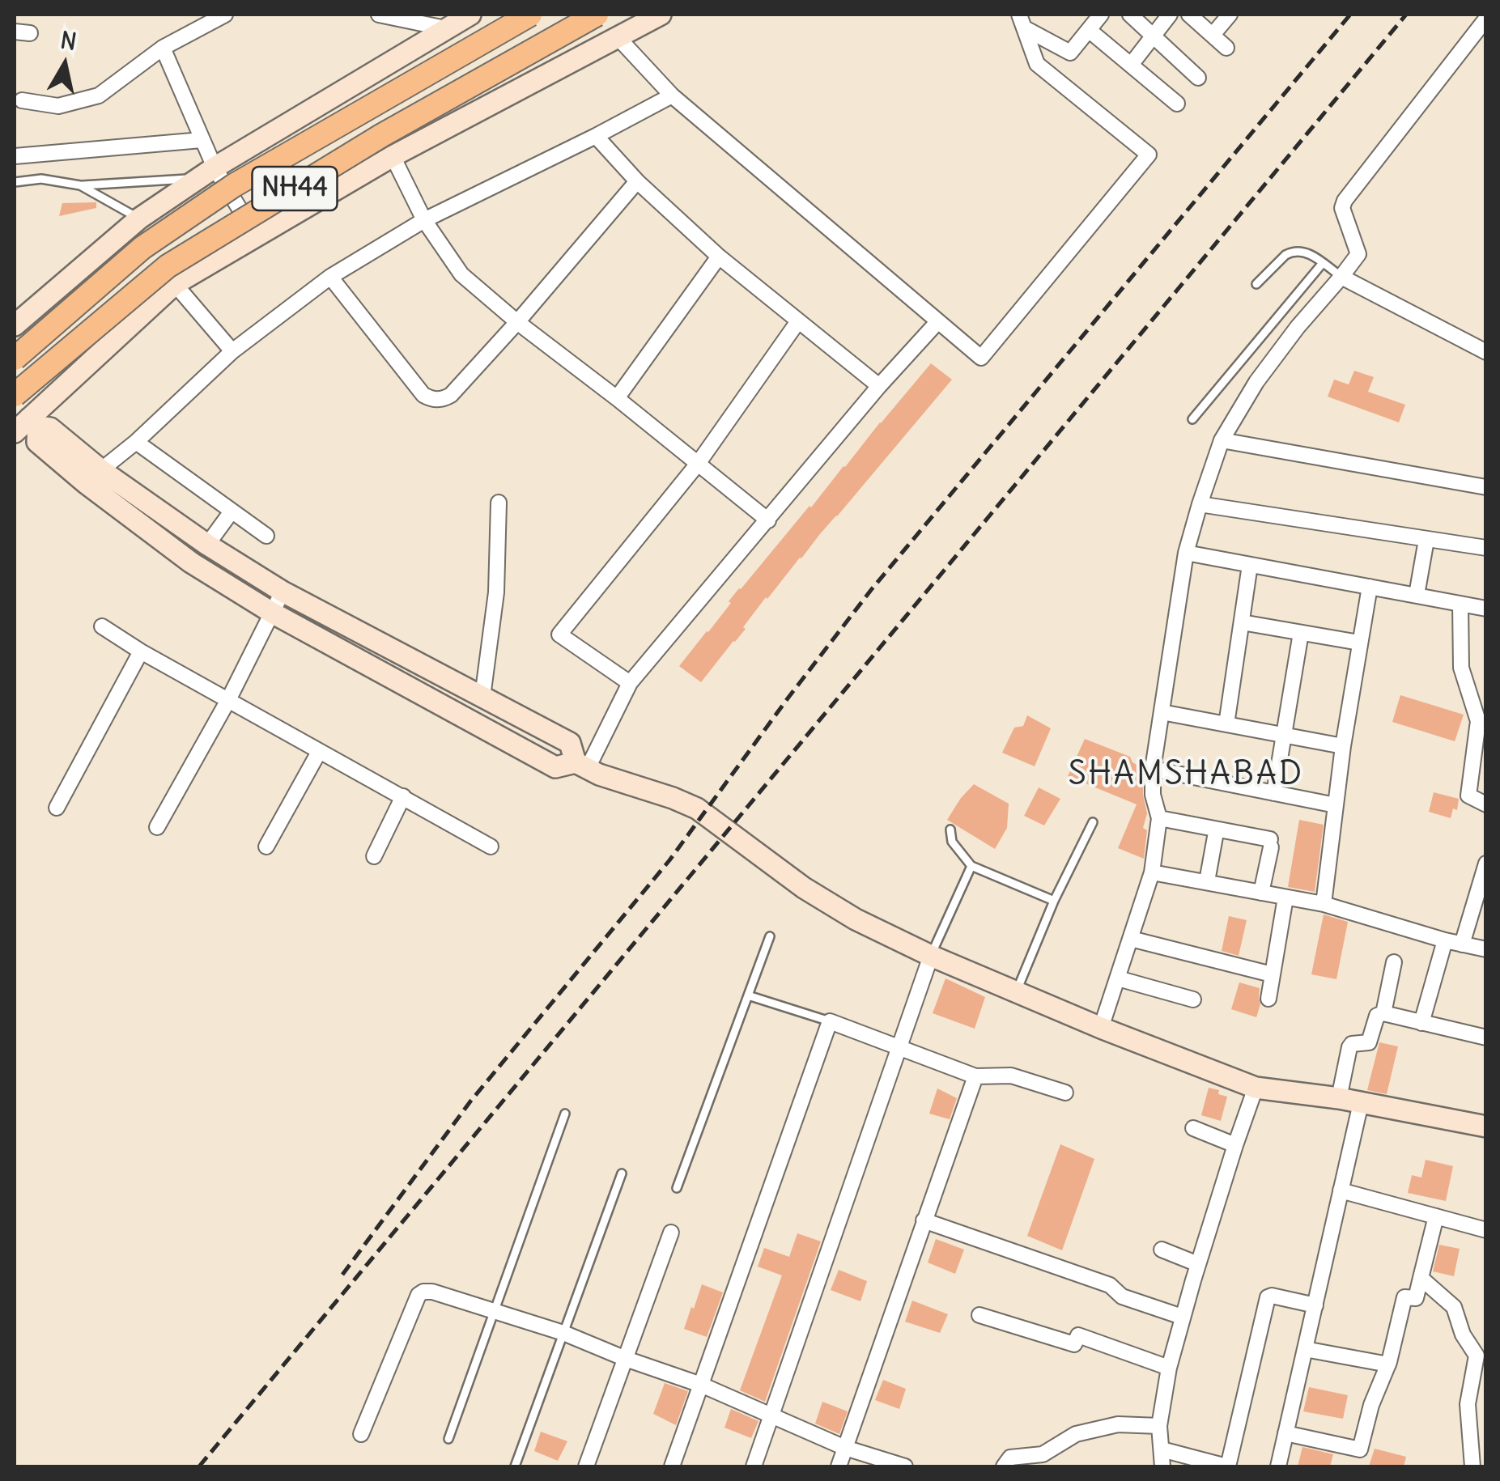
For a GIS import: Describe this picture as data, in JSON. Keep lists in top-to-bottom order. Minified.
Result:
{"streets":{"highway":["NH44"]},"districts":["SHAMSHABAD"],"north":"top"}
